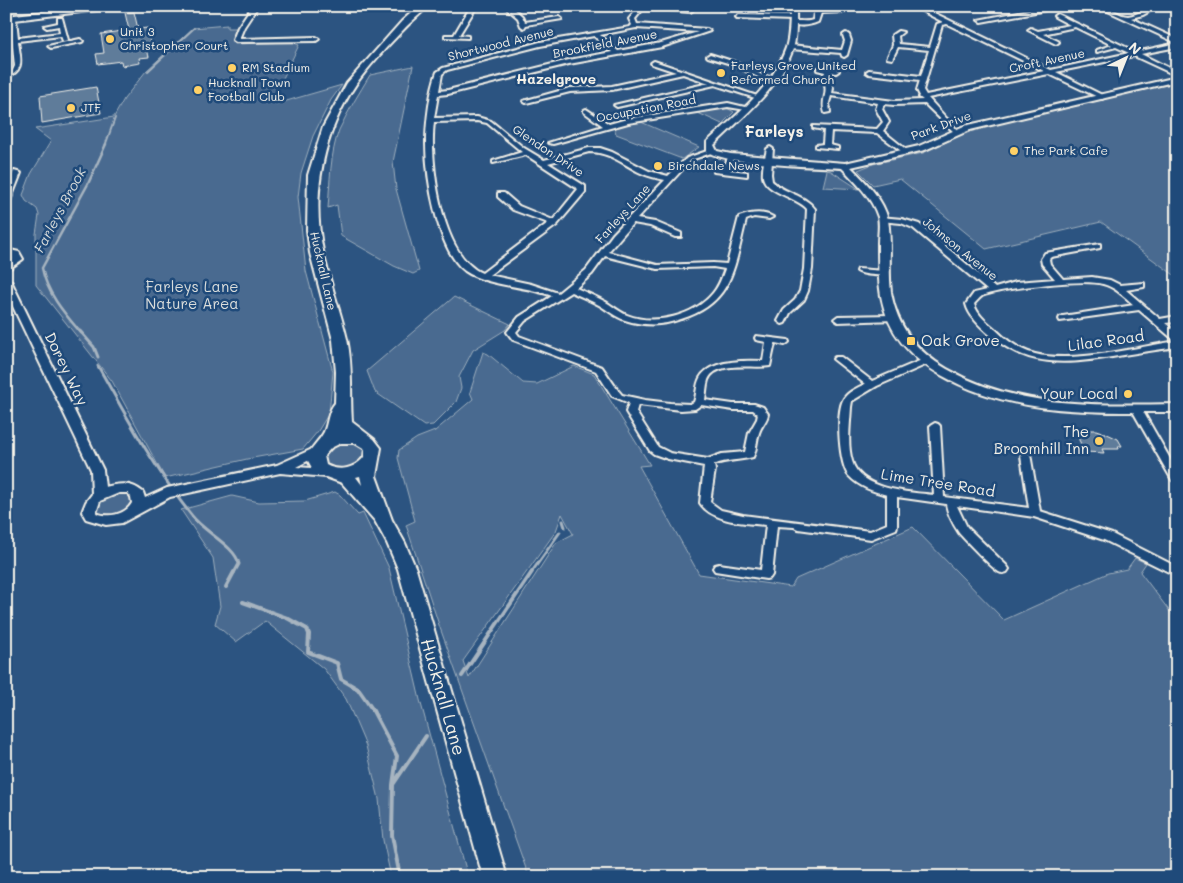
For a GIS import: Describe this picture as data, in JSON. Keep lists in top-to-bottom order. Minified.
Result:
{"streets":{"main road":["Hucknall Lane"],"street":["Shortwood Avenue","Brookfield Avenue","Croft Avenue","Occupation Road","Park Drive","Glendon Drive","Farleys Lane","Johnson Avenue","Lilac Road","Dorey Way","Lime Tree Road"]},"crossings":[["Shortwood Avenue","Brookfield Avenue"],["Shortwood Avenue","Glendon Drive"],["Shortwood Avenue","Farleys Lane"],["Park Drive","Farleys Lane"],["Johnson Avenue","Lilac Road"]],"districts":["Hazelgrove","Farleys"],"water":["Farleys Brook"],"parks":["Farleys Lane Nature Area"],"places":{"other":["Unit 3 Christopher Court","RM Stadium","Farleys Grove United Reformed Church","Hucknall Town Football Club","JTF","The Park Cafe","Birchdale News","Your Local","The Broomhill Inn"],"transit":["Oak Grove"]},"north":"top right"}
